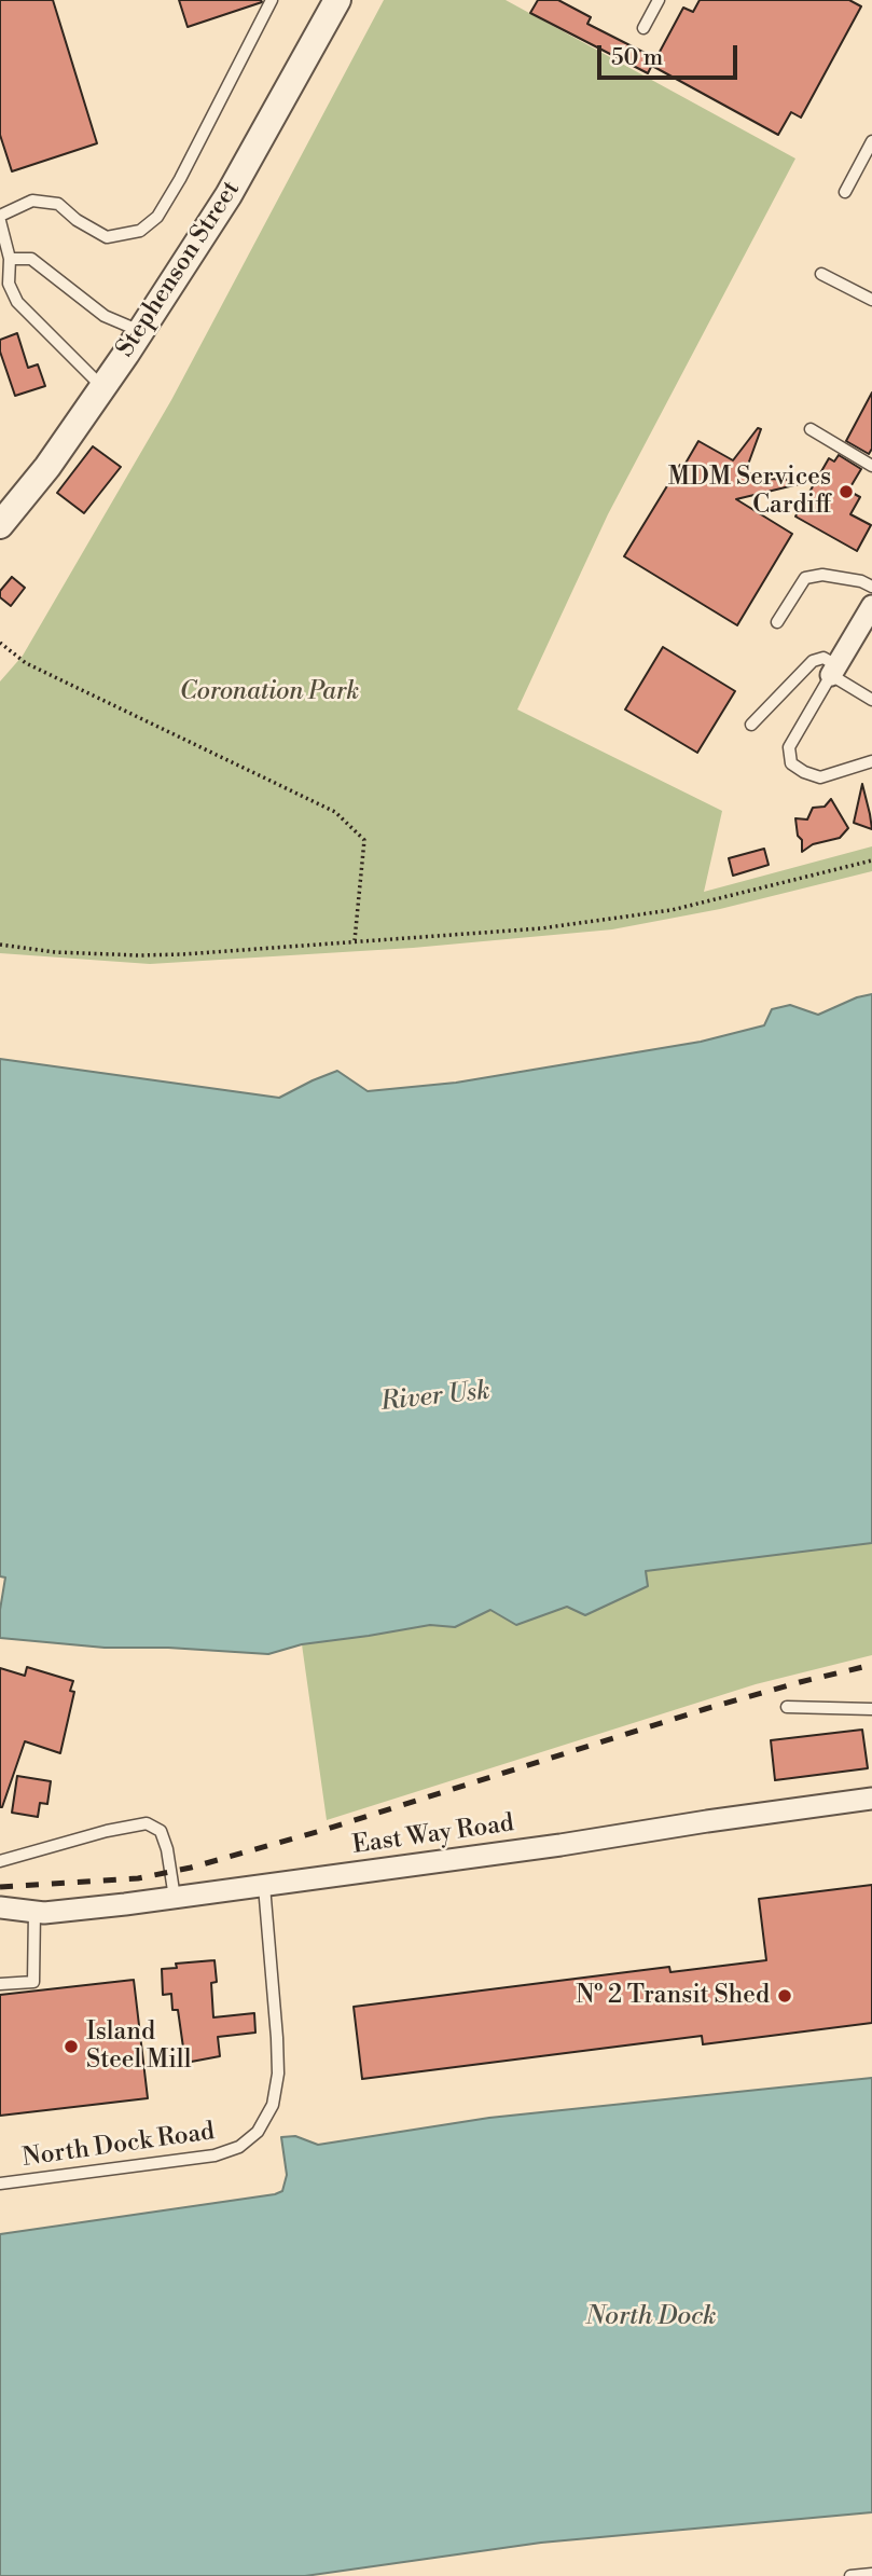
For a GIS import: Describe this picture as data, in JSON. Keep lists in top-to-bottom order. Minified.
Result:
{"streets":{"street":["Stephenson Street","East Way Road"],"lane":["North Dock Road"]},"crossings":[["East Way Road","North Dock Road"]],"water":["River Usk","North Dock"],"parks":["Coronation Park"],"places":["MDM Services Cardiff","№ 2 Transit Shed","Island Steel Mill"],"scale_bar":"50 m"}
